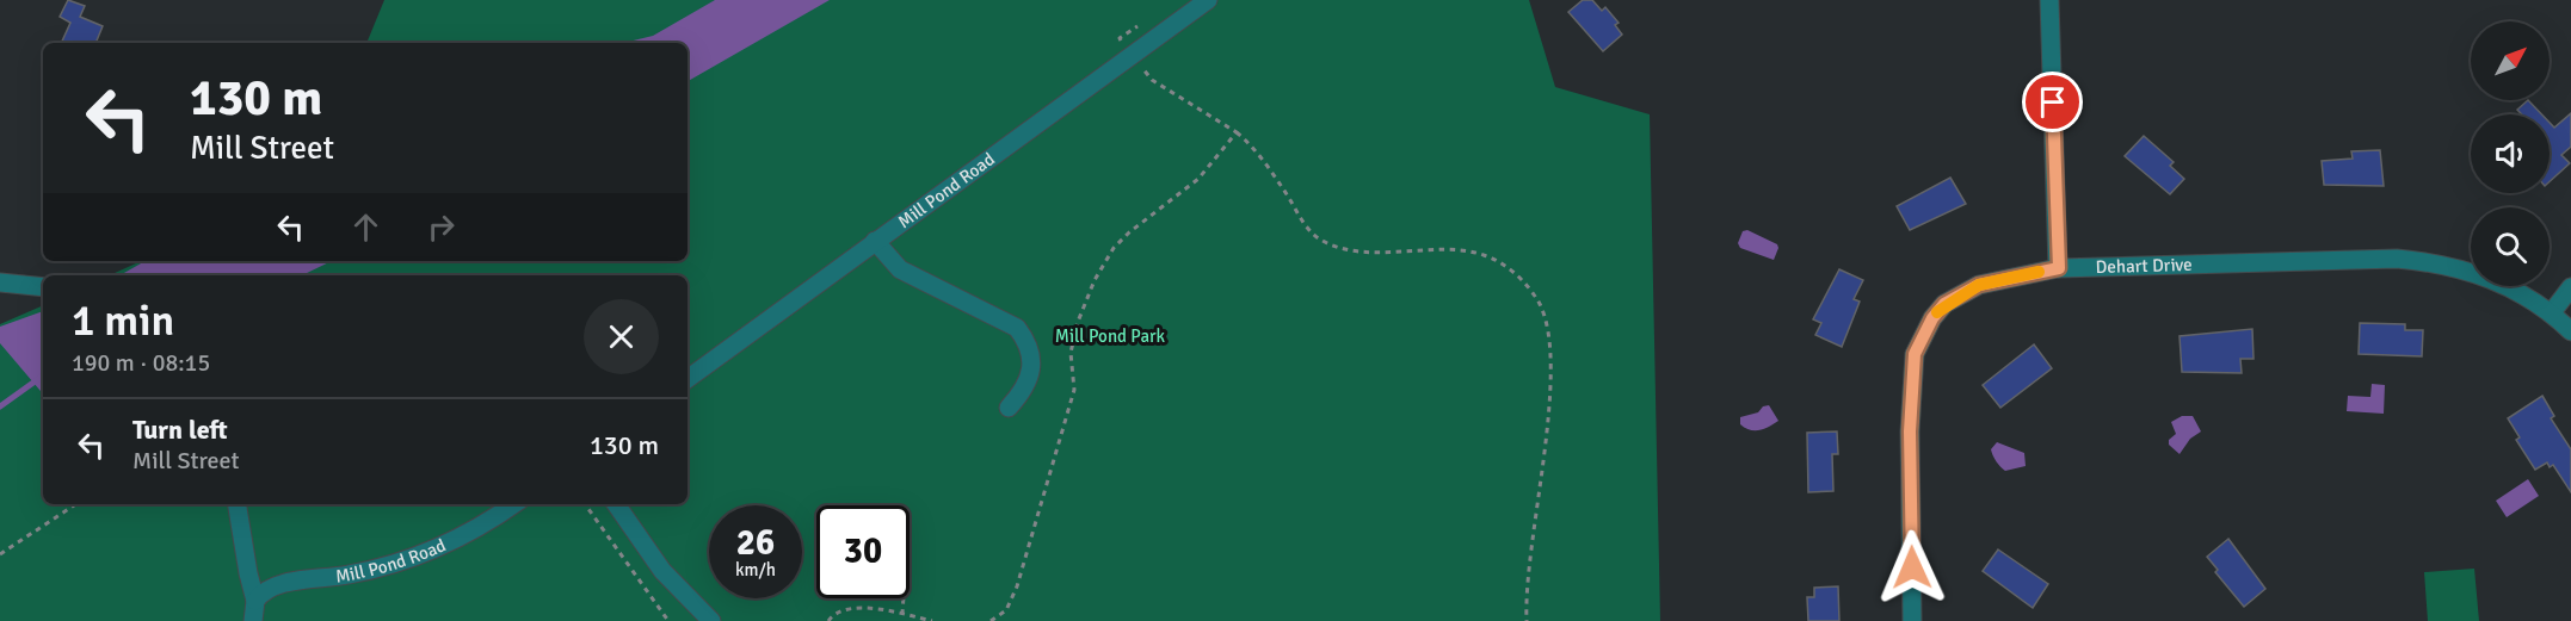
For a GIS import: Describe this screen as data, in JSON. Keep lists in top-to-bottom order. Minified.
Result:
{"streets":{"street":["Mill Pond Road","Dehart Drive"]},"parks":["Mill Pond Park"],"north":"top right","page":{"turn":["130 m","Mill Street"],"heading":["1 min","190 m · 08:15"],"list":[{"name":"Turn left","note":"Mill Street","value":"130 m"}],"speed":"26 km/h","limit":"30"}}
